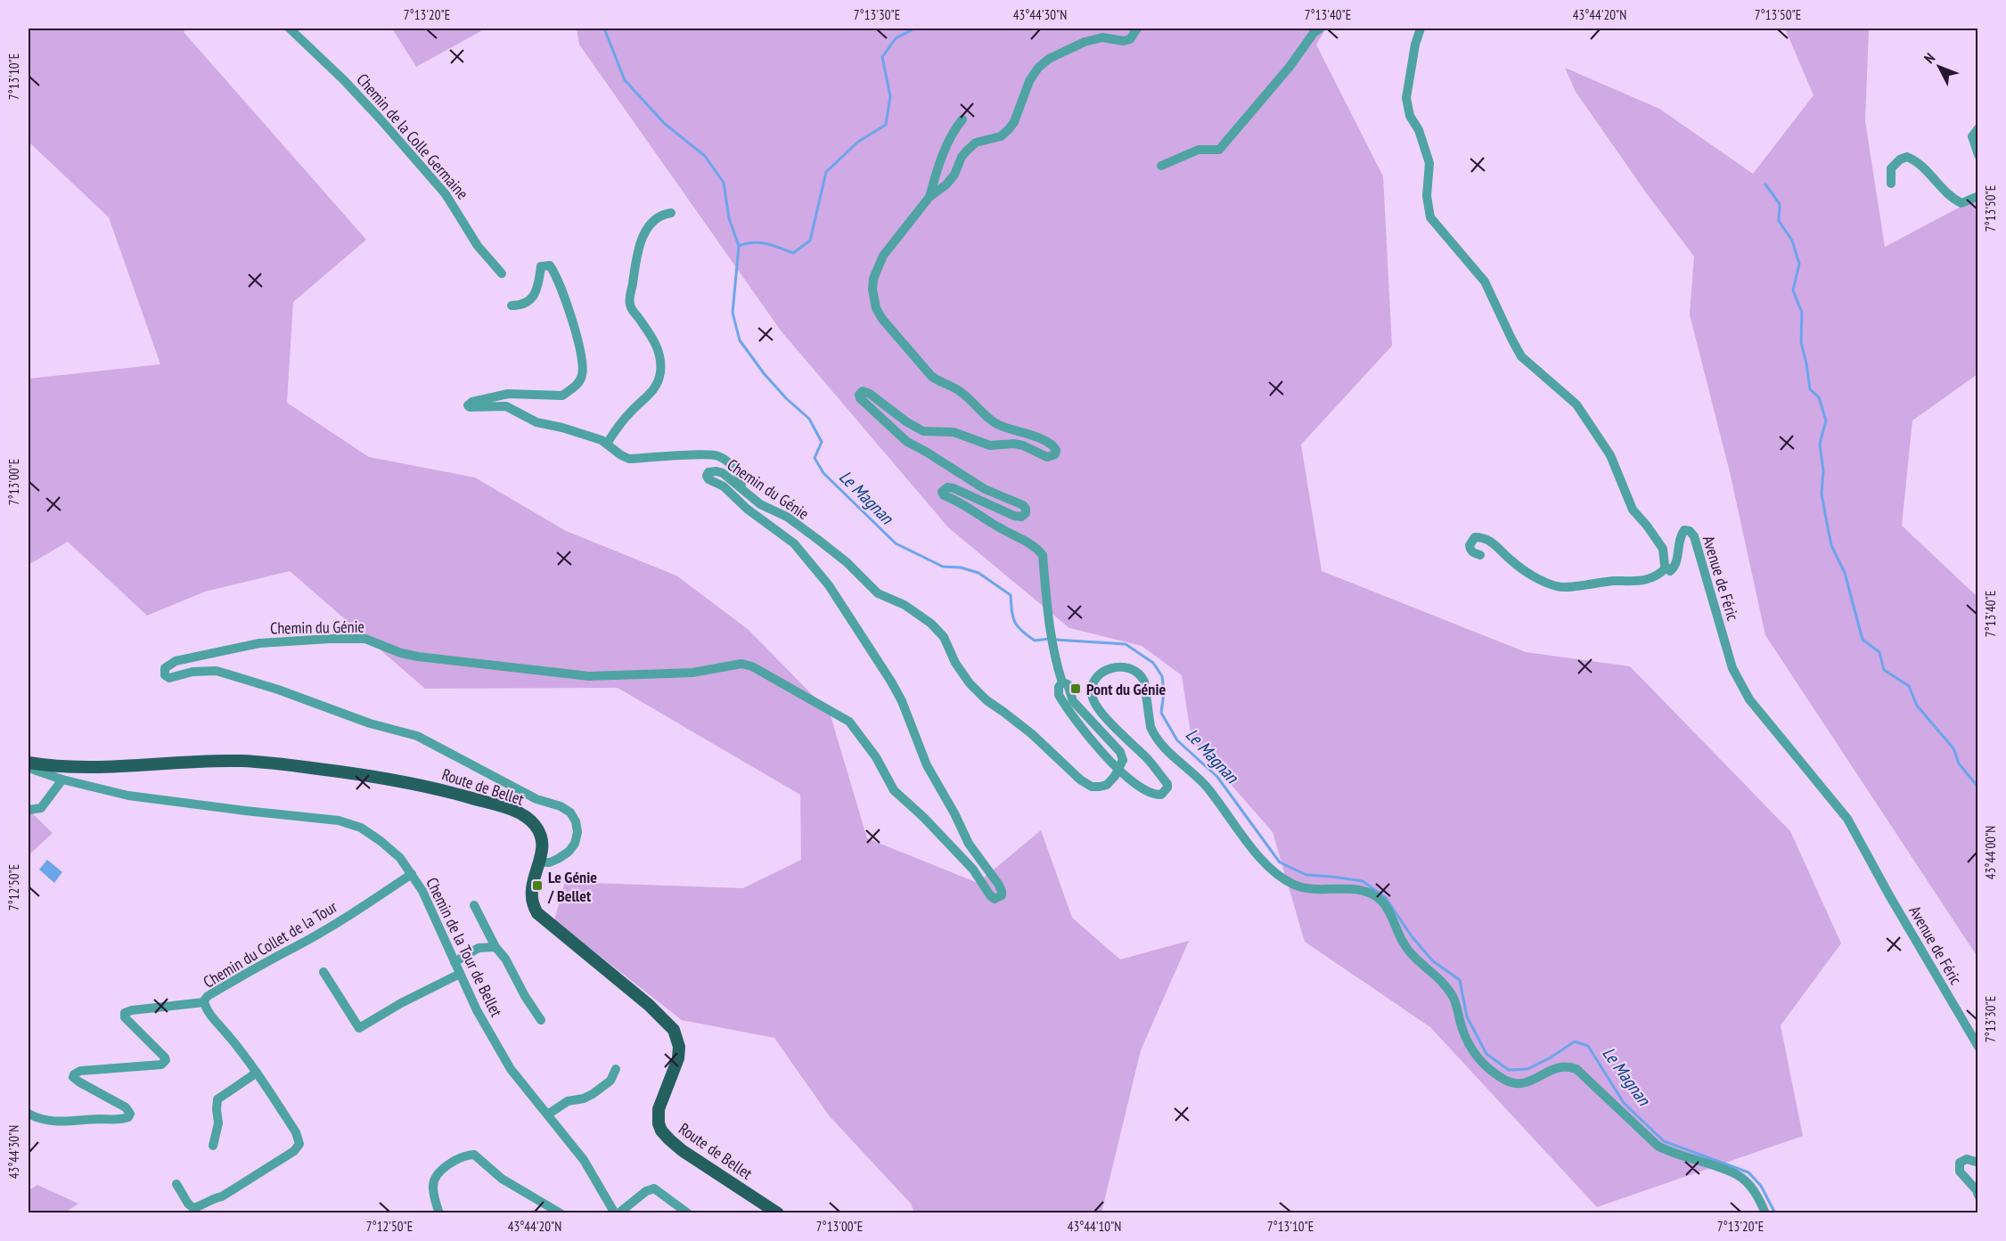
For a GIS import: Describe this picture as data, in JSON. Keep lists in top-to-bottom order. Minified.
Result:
{"streets":{"main road":["Route de Bellet"],"street":["Chemin de la Colle Germaine","Chemin du Génie","Avenue de Féric","Chemin du Collet de la Tour","Chemin de la Tour de Bellet"]},"crossings":[["Chemin du Génie","Route de Bellet"],["Route de Bellet","Chemin de la Tour de Bellet"],["Chemin du Collet de la Tour","Chemin de la Tour de Bellet"]],"water":["Le Magnan"],"places":{"transit":["Pont du Génie","Le Génie / Bellet"]},"north":"top left","coordinates":["7°13'20\"E","7°13'30\"E","43°44'30\"N","7°13'40\"E","43°44'20\"N","7°13'50\"E","7°13'10\"E","7°13'00\"E","43°44'00\"N","7°12'50\"E","43°44'10\"N"]}
